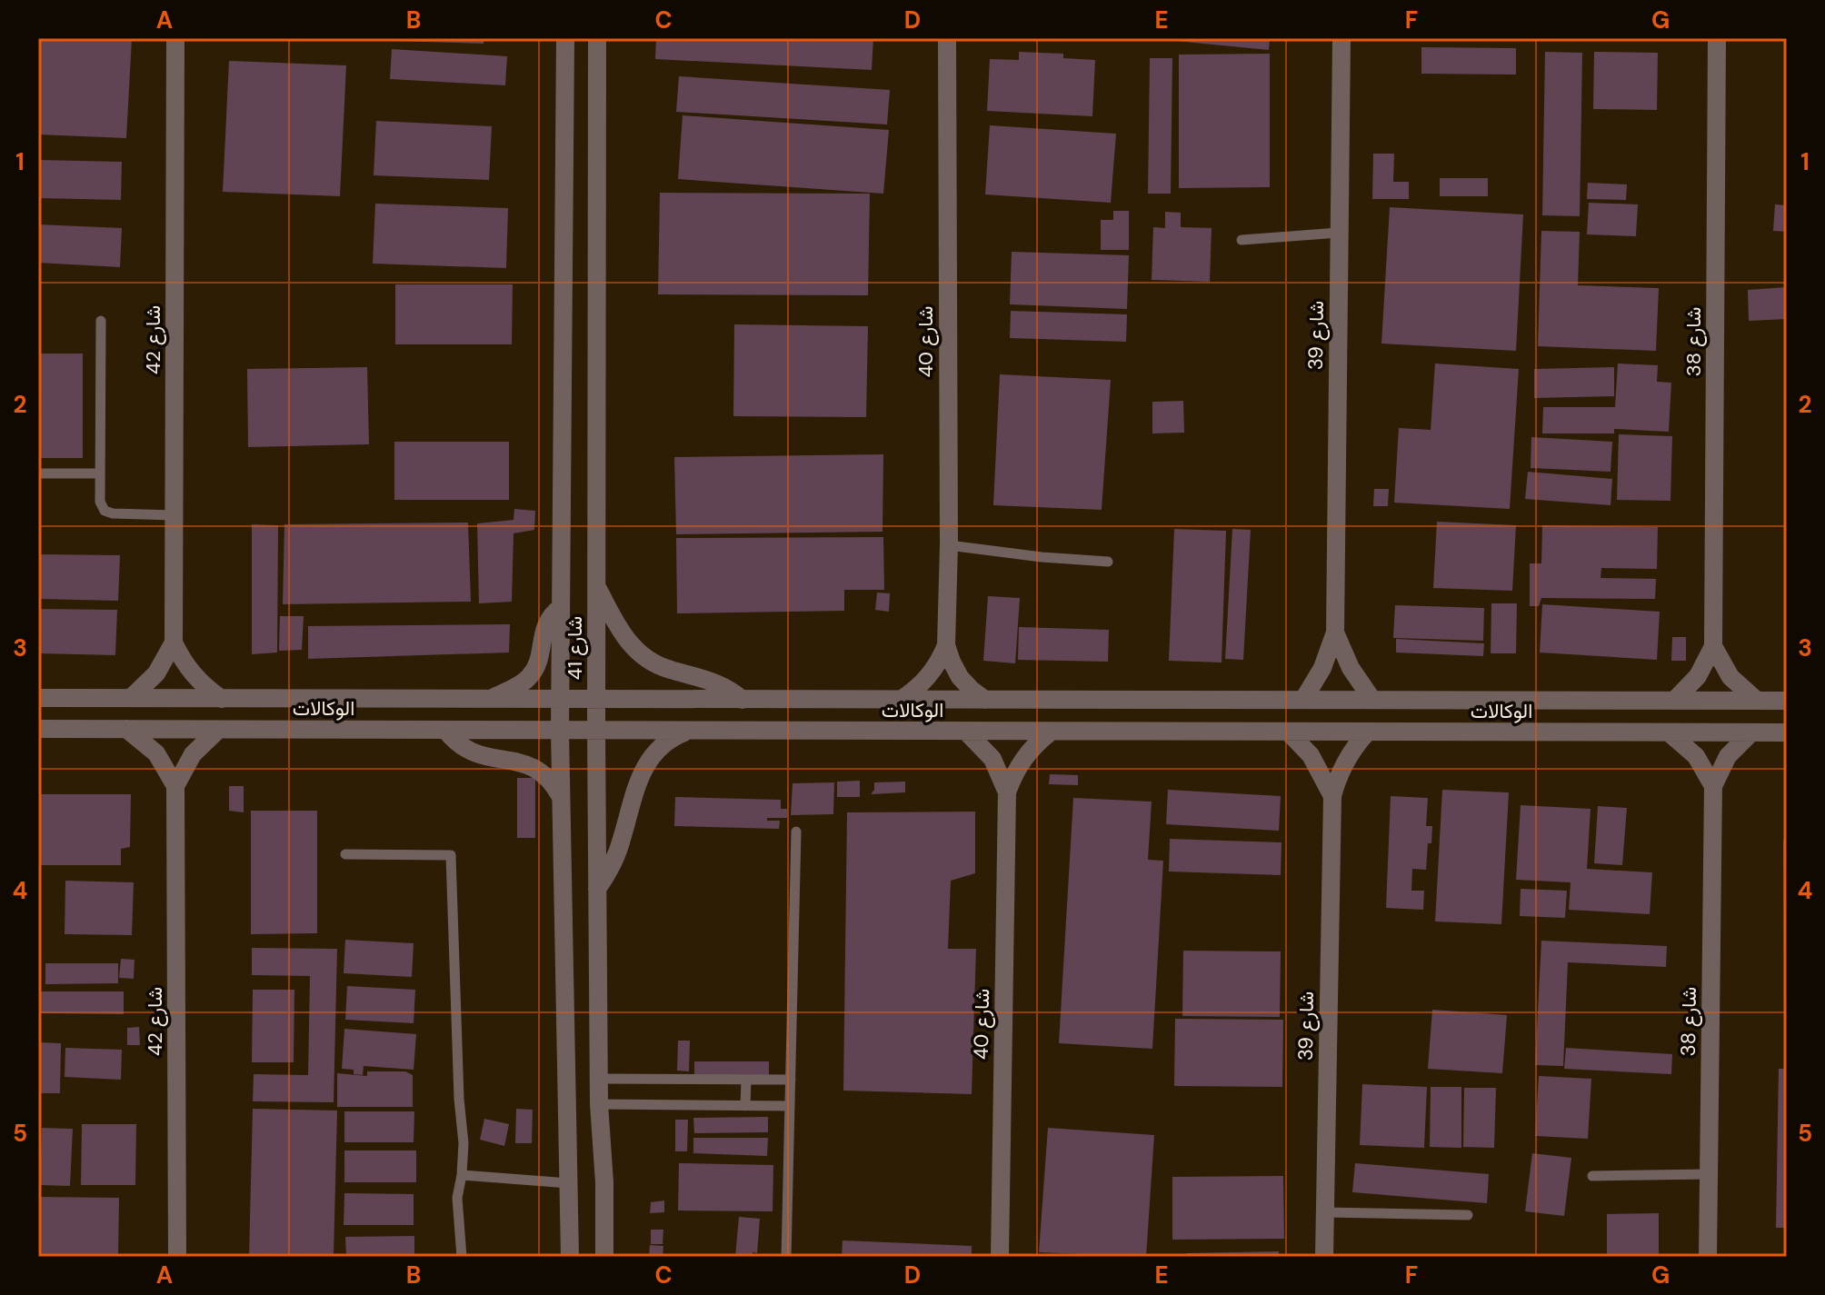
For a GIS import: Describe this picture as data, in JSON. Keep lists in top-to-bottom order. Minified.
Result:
{"streets":{"street":["شارع 39","شارع 42","شارع 40","شارع 38","شارع 41","الوكالات"]},"crossings":[["شارع 39","الوكالات"],["شارع 42","الوكالات"],["شارع 40","الوكالات"],["شارع 38","الوكالات"],["شارع 41","الوكالات"]],"grid":{"columns":["A","B","C","D","E","F","G"],"rows":["1","2","3","4","5"]}}
